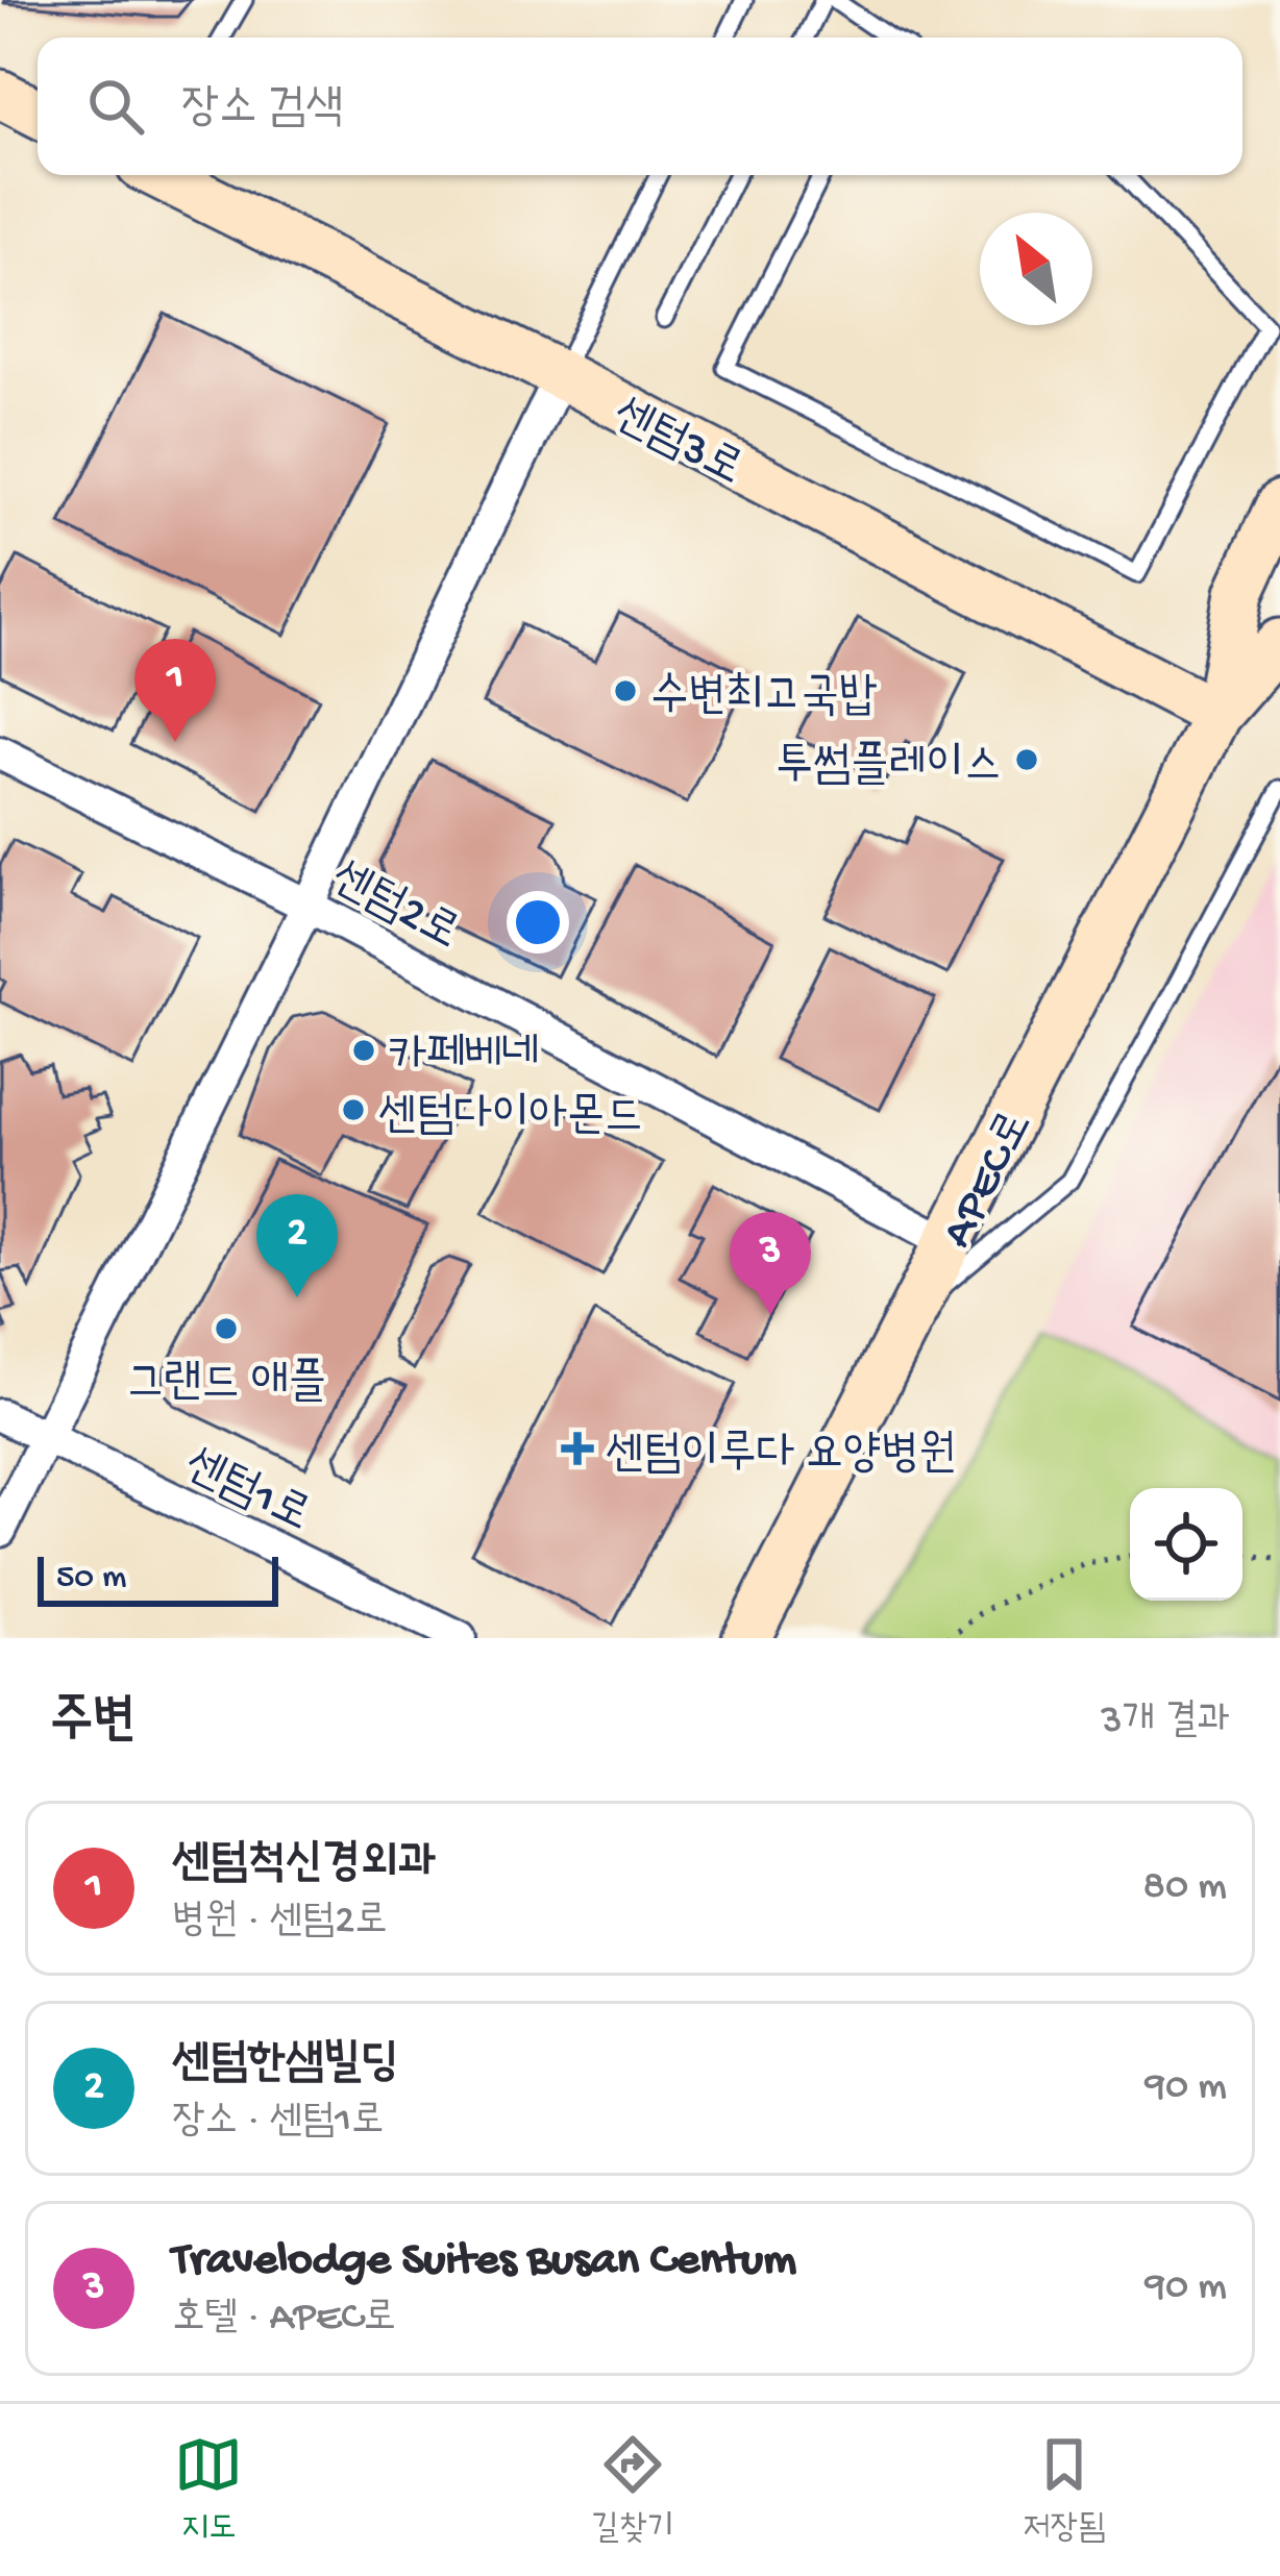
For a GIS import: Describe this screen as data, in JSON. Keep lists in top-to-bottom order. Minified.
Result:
{"streets":{"main road":["센텀3로","APEC로"],"street":["센텀2로","센텀1로"]},"crossings":[["센텀3로","APEC로"],["센텀2로","APEC로"]],"places":{"other":["수변최고국밥","투썸플레이스","카페베네","센텀다이아몬드","그랜드 애플"],"health":["센텀이루다 요양병원"]},"scale_bar":"50 m","north":"top left","page":{"search":"장소 검색","pins":["1","2","3"],"scale":"50 m","heading":["주변","3개 결과"],"list":[{"mark":"1","name":"센텀척신경외과","note":"병원 · 센텀2로","value":"80 m"},{"mark":"2","name":"센텀한샘빌딩","note":"장소 · 센텀1로","value":"90 m"},{"mark":"3","name":"Travelodge Suites Busan Centum","note":"호텔 · APEC로","value":"90 m"}],"nav":["지도","길찾기","저장됨"]}}
